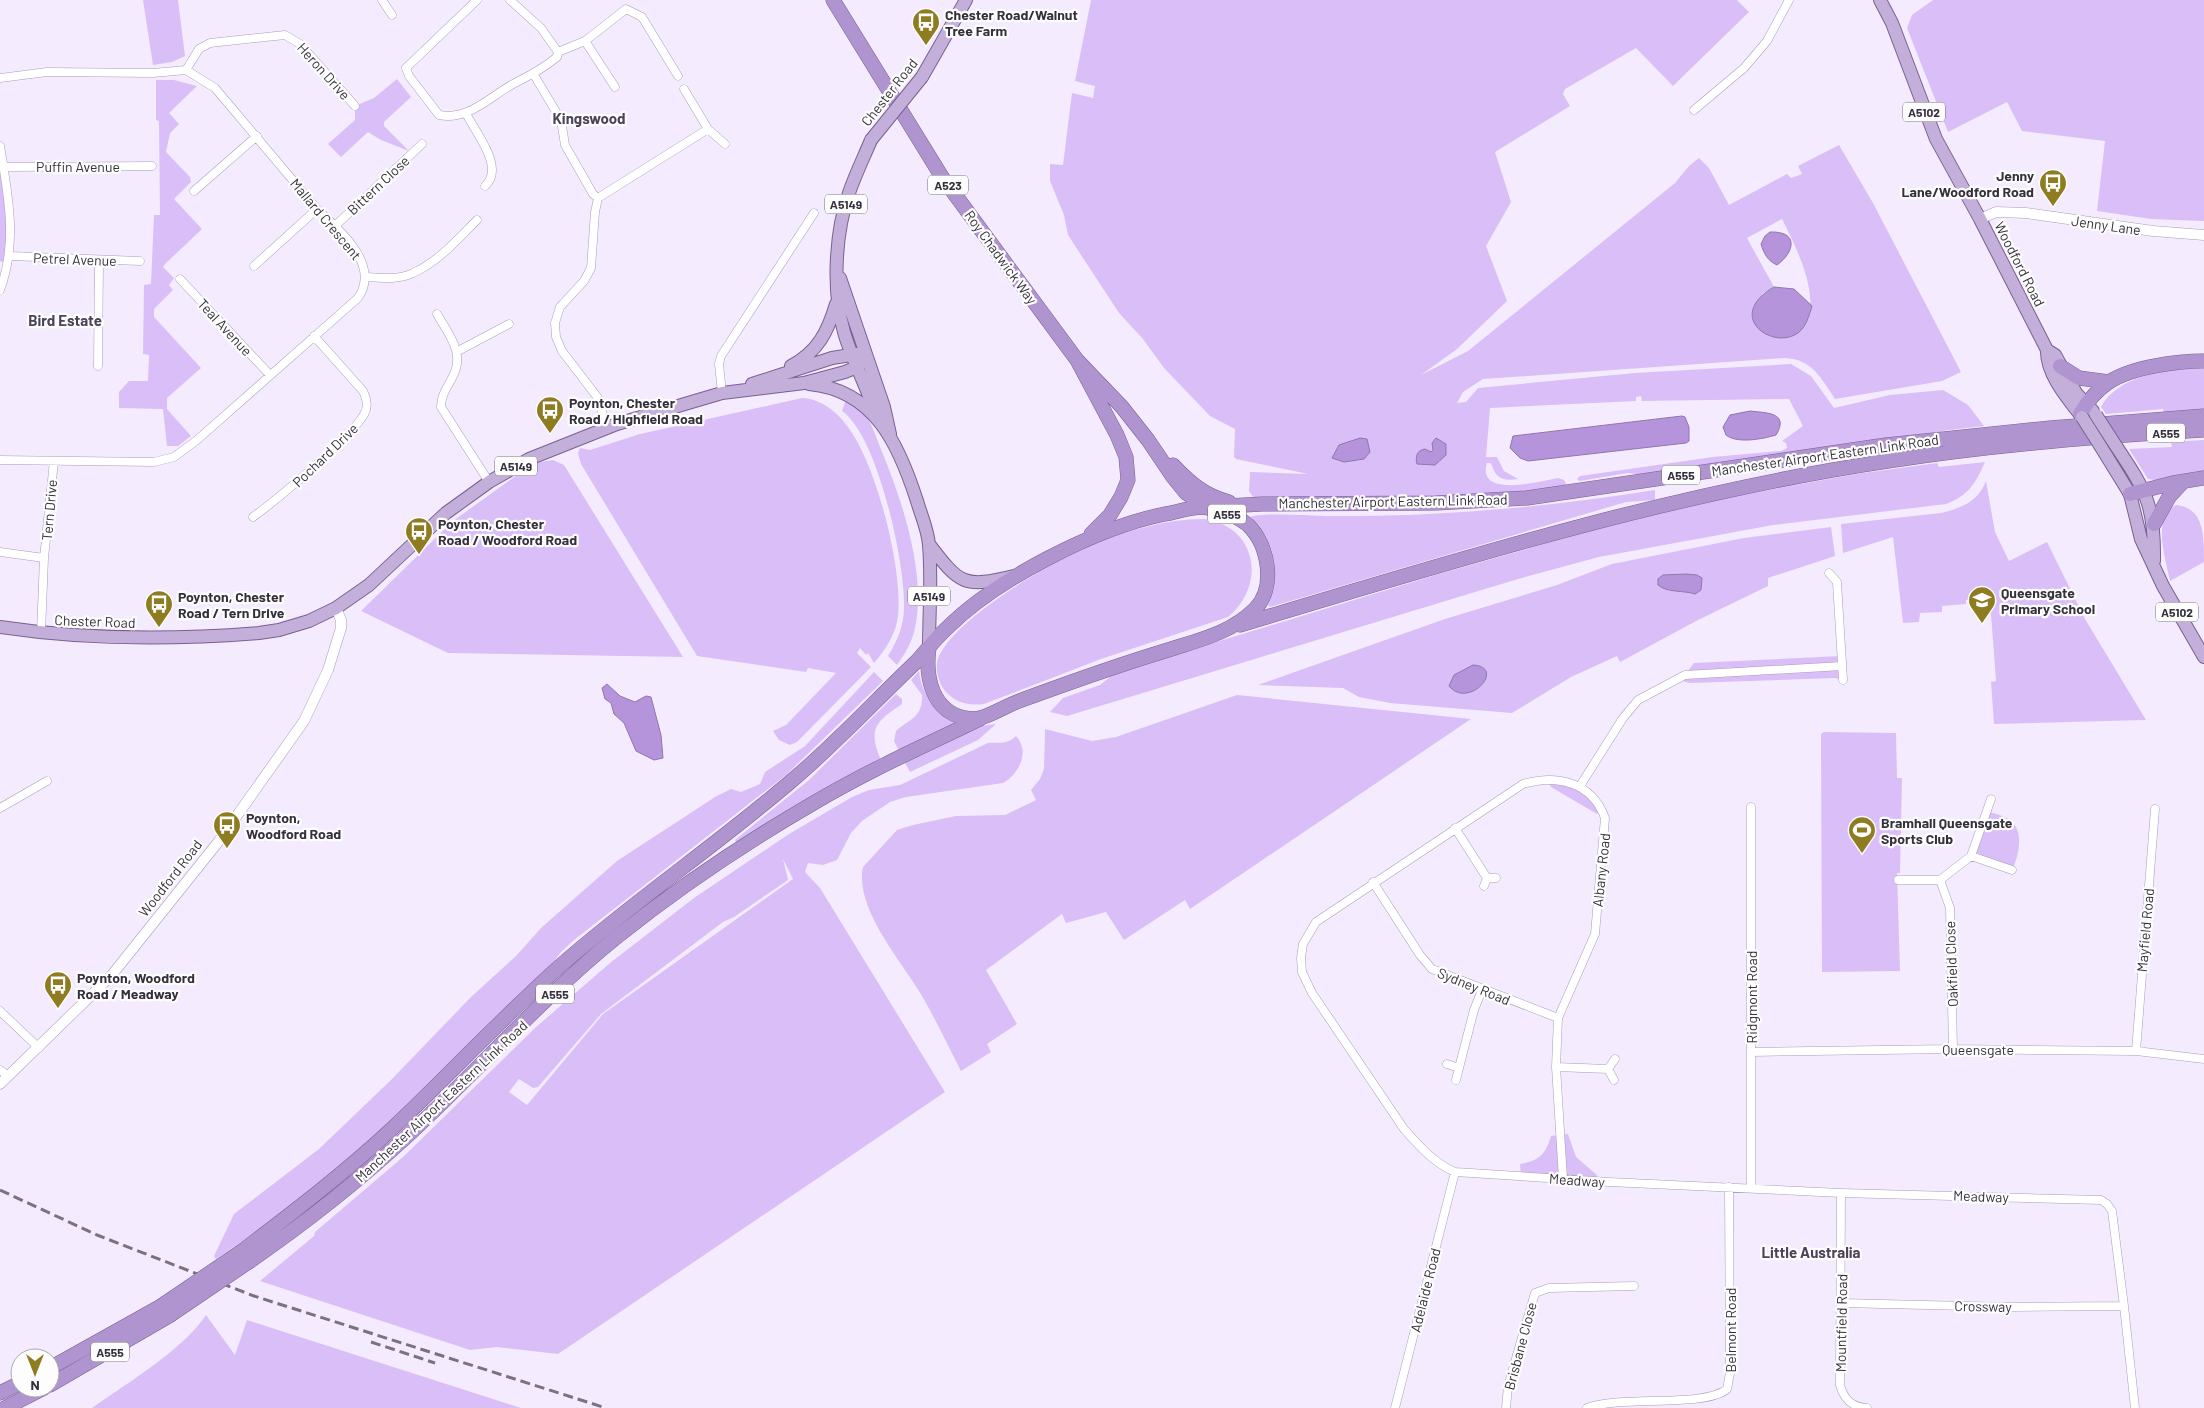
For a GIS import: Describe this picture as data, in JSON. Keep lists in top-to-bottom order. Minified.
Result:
{"streets":{"highway":["A523","Roy Chadwick Way","A555","Manchester Airport Eastern Link Road"],"main road":["Chester Road","A5102","A5149","Woodford Road"],"street":["Heron Drive","Puffin Avenue","Bittern Close","Mallard Crescent","Jenny Lane","Petrel Avenue","Teal Avenue","Pochard Drive","Tern Drive","Albany Road","Mayfield Road","Oakfield Close","Sydney Road","Ridgmont Road","Queensgate","Meadway","Adelaide Road","Crossway","Mountfield Road","Belmont Road","Brisbane Close"]},"crossings":[["Heron Drive","Mallard Crescent"],["Chester Road","A5149"],["Chester Road","Woodford Road"],["Chester Road","Tern Drive"],["Bittern Close","Mallard Crescent"],["A5149","A555"],["A5149","Manchester Airport Eastern Link Road"],["Mallard Crescent","Teal Avenue"],["Mallard Crescent","Pochard Drive"],["Mallard Crescent","Tern Drive"],["Jenny Lane","Woodford Road"],["Roy Chadwick Way","A555"],["Roy Chadwick Way","Manchester Airport Eastern Link Road"],["A555","Manchester Airport Eastern Link Road"],["Albany Road","Sydney Road"],["Albany Road","Meadway"],["Mayfield Road","Queensgate"],["Oakfield Close","Queensgate"],["Sydney Road","Meadway"],["Ridgmont Road","Queensgate"],["Ridgmont Road","Meadway"],["Meadway","Adelaide Road"],["Meadway","Crossway"],["Meadway","Mountfield Road"],["Meadway","Belmont Road"],["Crossway","Mountfield Road"]],"districts":["Kingswood","Bird Estate","Little Australia"],"places":{"bus stop":["Chester Road/Walnut Tree Farm","Jenny Lane/Woodford Road","Poynton, Chester Road / Highfield Road","Poynton, Chester Road / Woodford Road","Poynton, Chester Road / Tern Drive","Poynton, Woodford Road","Poynton, Woodford Road / Meadway"],"school or university":["Queensgate Primary School"],"sports":["Bramhall Queensgate Sports Club"]},"north":"bottom"}
